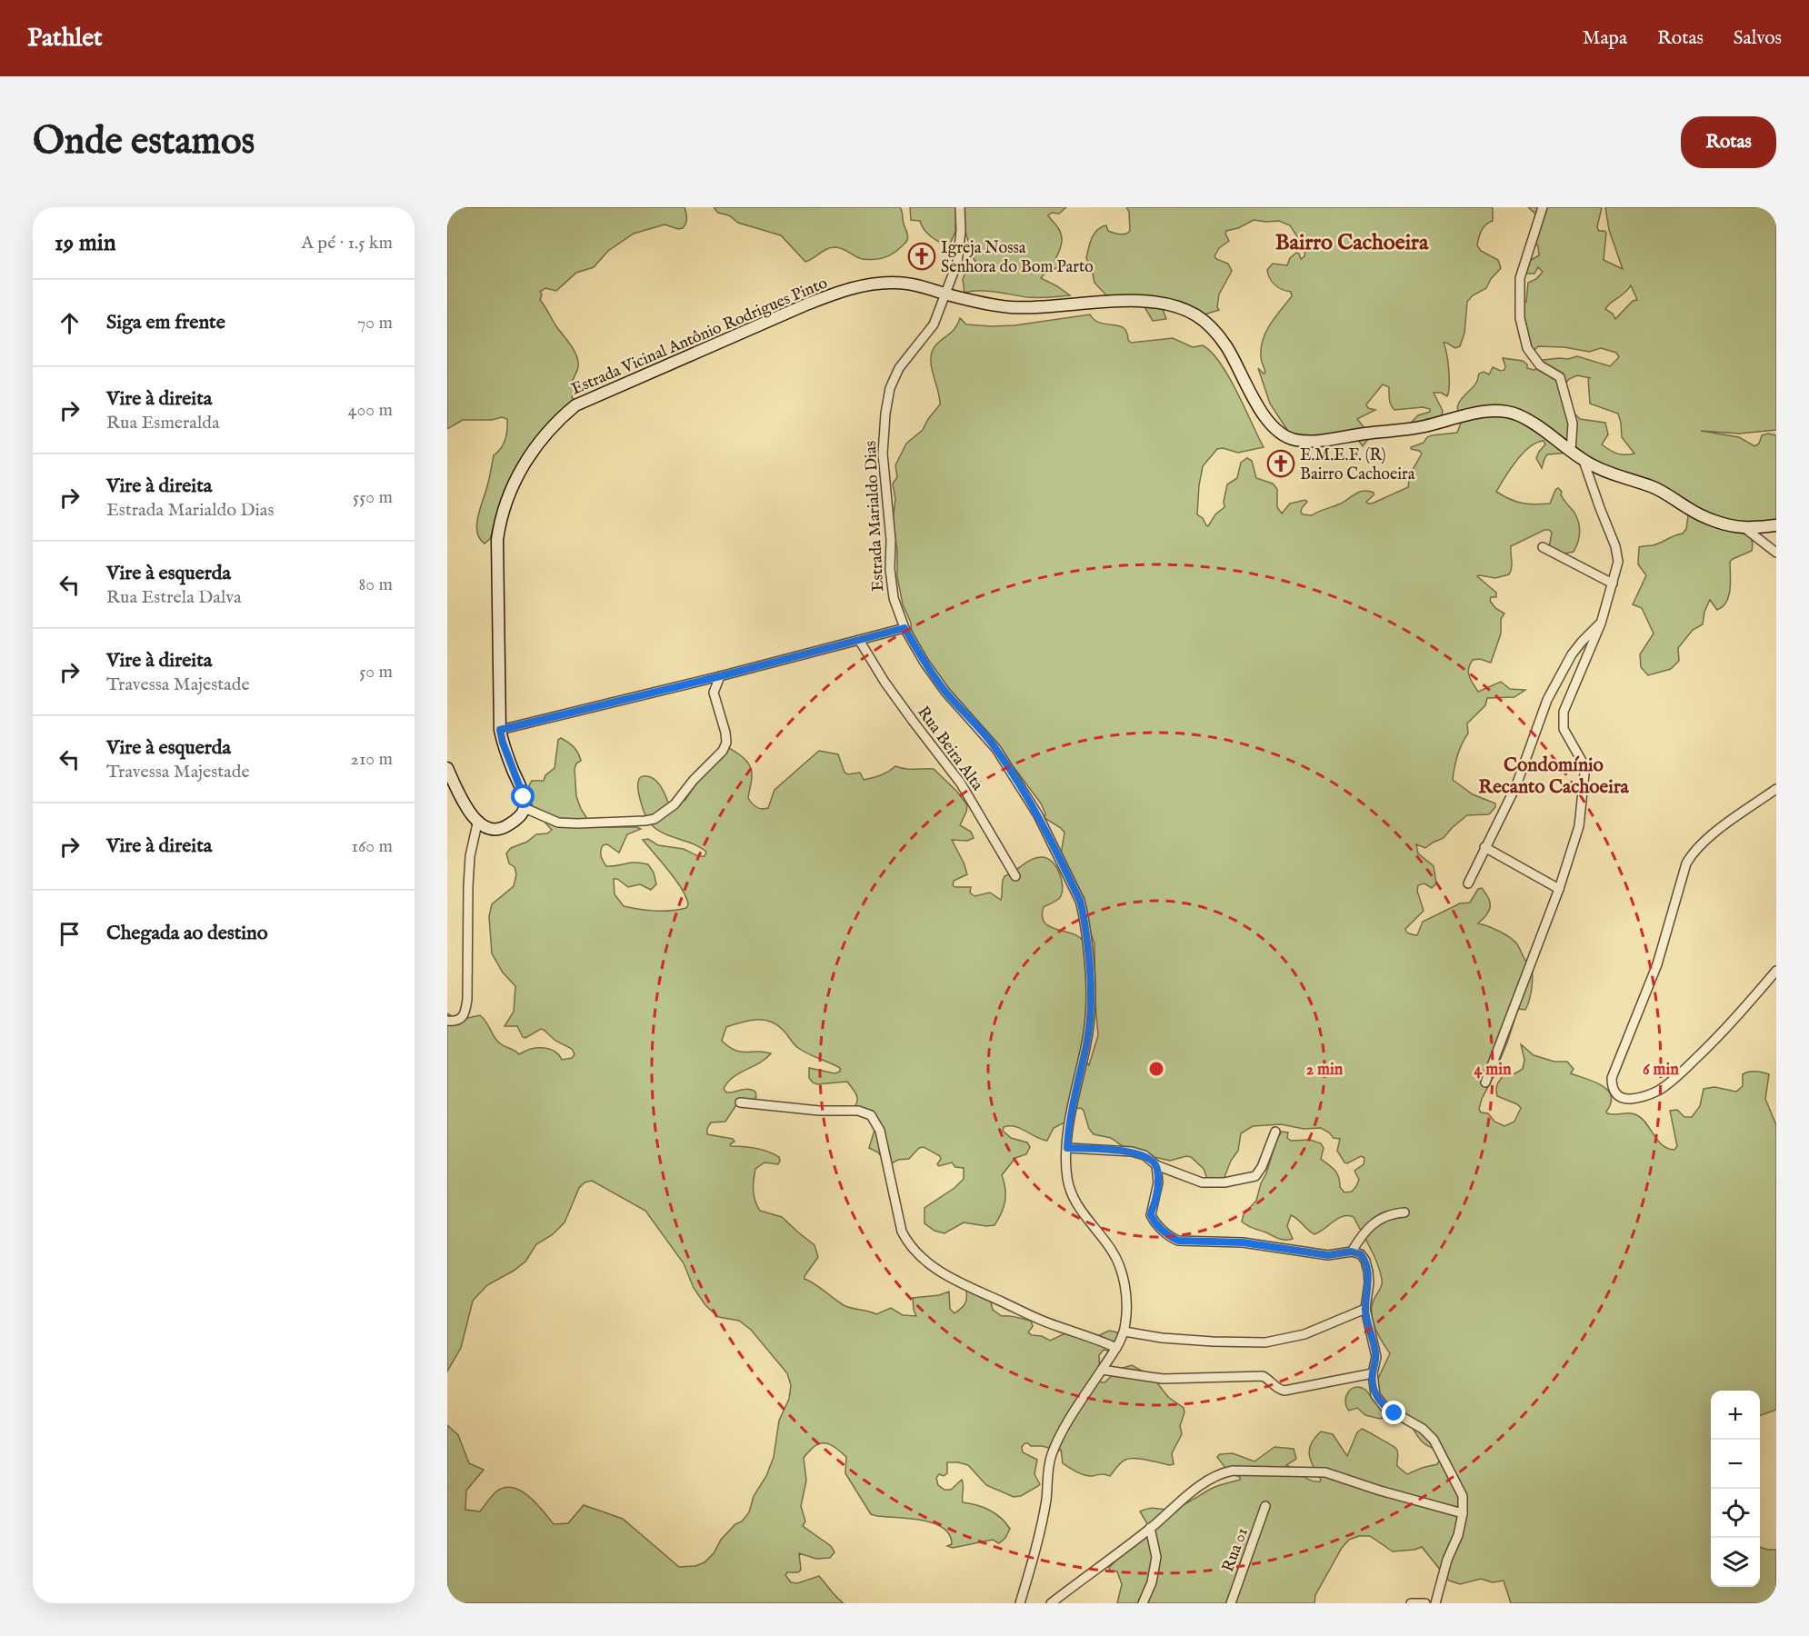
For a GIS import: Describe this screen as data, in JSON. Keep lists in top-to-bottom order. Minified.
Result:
{"streets":{"street":["Estrada Vicinal Antônio Rodrigues Pinto","Estrada Marialdo Dias","Rua Beira Alta","Rua 01"]},"crossings":[["Estrada Vicinal Antônio Rodrigues Pinto","Estrada Marialdo Dias"]],"districts":["Bairro Cachoeira","Condomínio Recanto Cachoeira"],"places":{"church":["Igreja Nossa Senhora do Bom Parto","E.M.E.F. (R) Bairro Cachoeira"]},"page":{"header":"Pathlet","nav":["Mapa","Rotas","Salvos"],"buttons":"Rotas","title":"Onde estamos","heading":["19 min","A pé · 1.5 km"],"list":[["Siga em frente","70 m"],["Vire à direita","Rua Esmeralda","400 m"],["Vire à direita","Estrada Marialdo Dias","550 m"],["Vire à esquerda","Rua Estrela Dalva","80 m"],["Vire à direita","Travessa Majestade","50 m"],["Vire à esquerda","Travessa Majestade","210 m"],["Vire à direita","160 m"],"Chegada ao destino"],"map_buttons":["+","−"]},"rings":["2 min","4 min","6 min"]}
